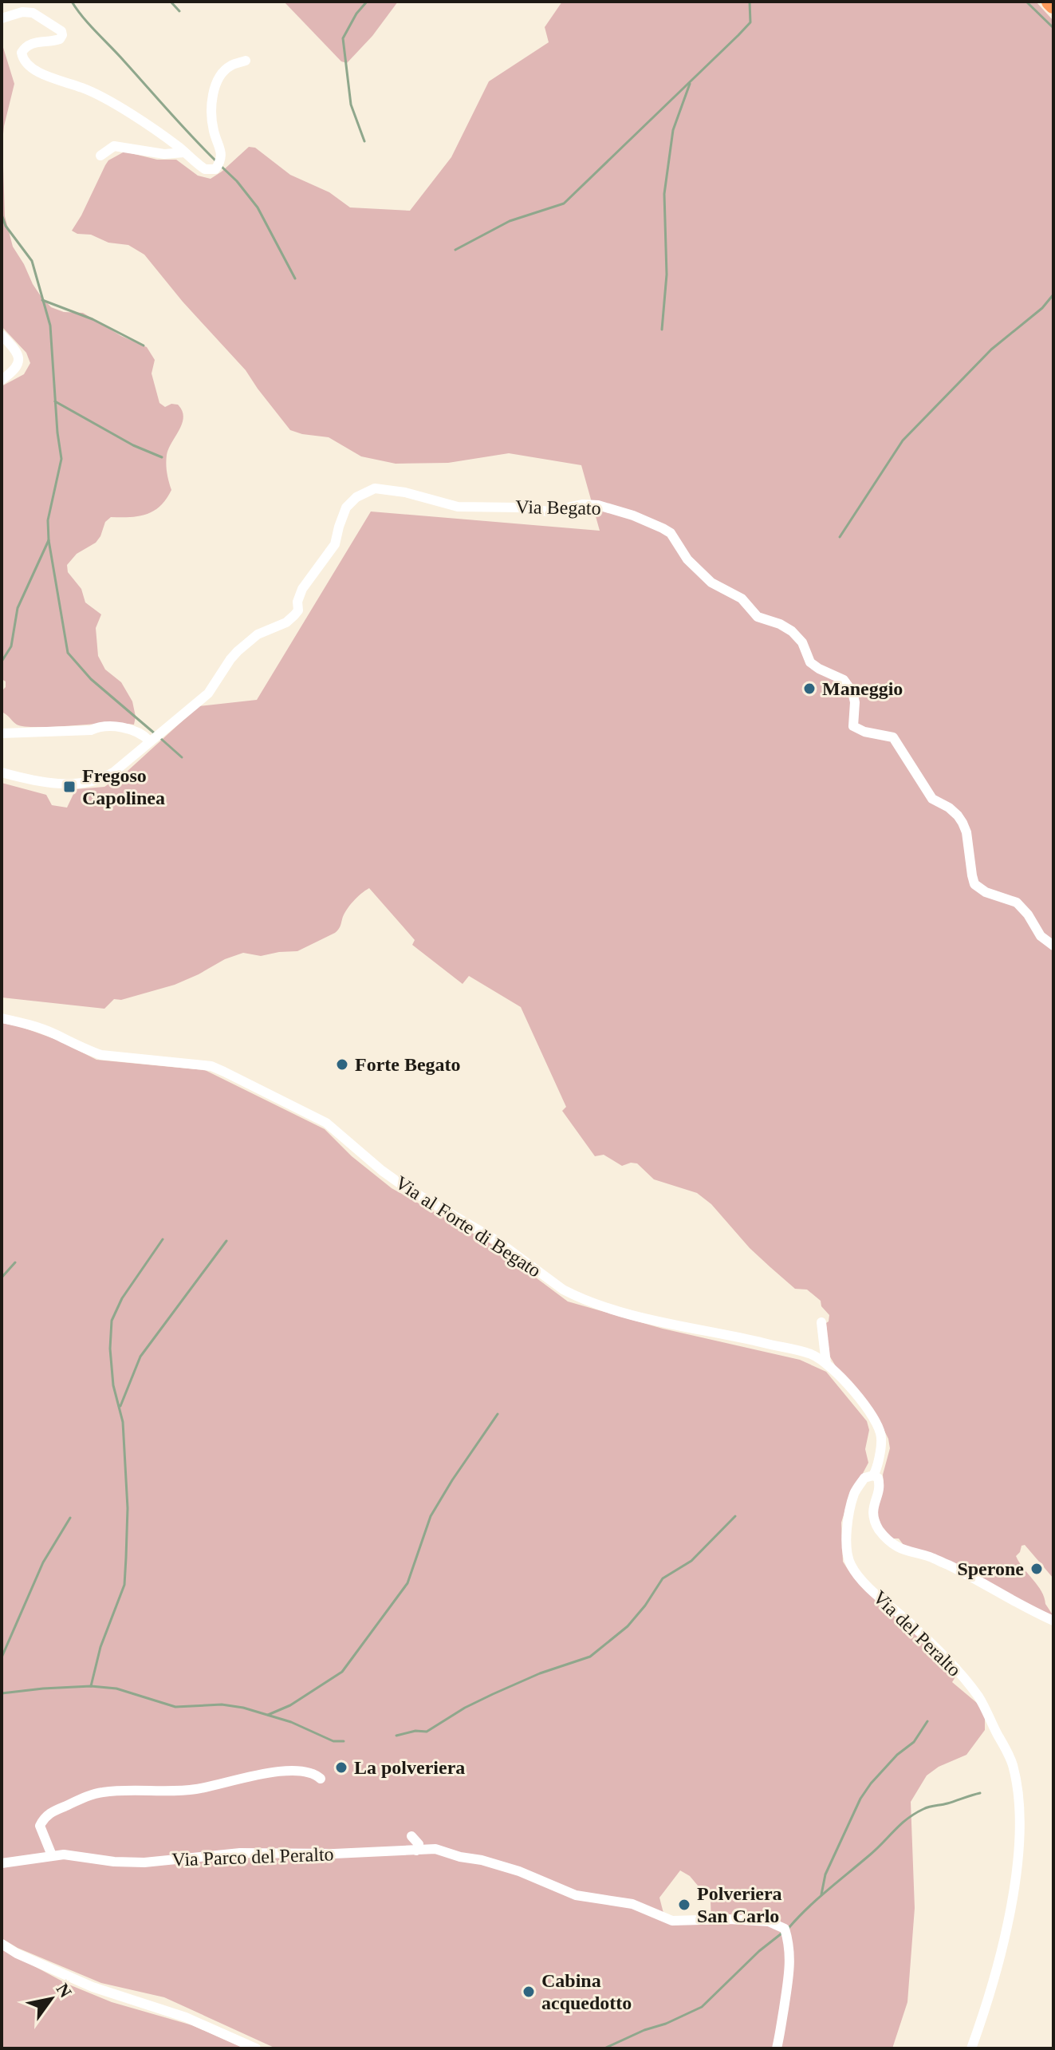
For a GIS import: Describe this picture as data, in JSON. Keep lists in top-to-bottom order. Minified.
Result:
{"streets":{"street":["Via Begato","Via al Forte di Begato","Via del Peralto","Via Parco del Peralto"]},"crossings":[["Via al Forte di Begato","Via del Peralto"]],"places":{"other":["Maneggio","Forte Begato","Sperone","La polveriera","Polveriera San Carlo","Cabina acquedotto"],"transit":["Fregoso Capolinea"]},"north":"top right"}
